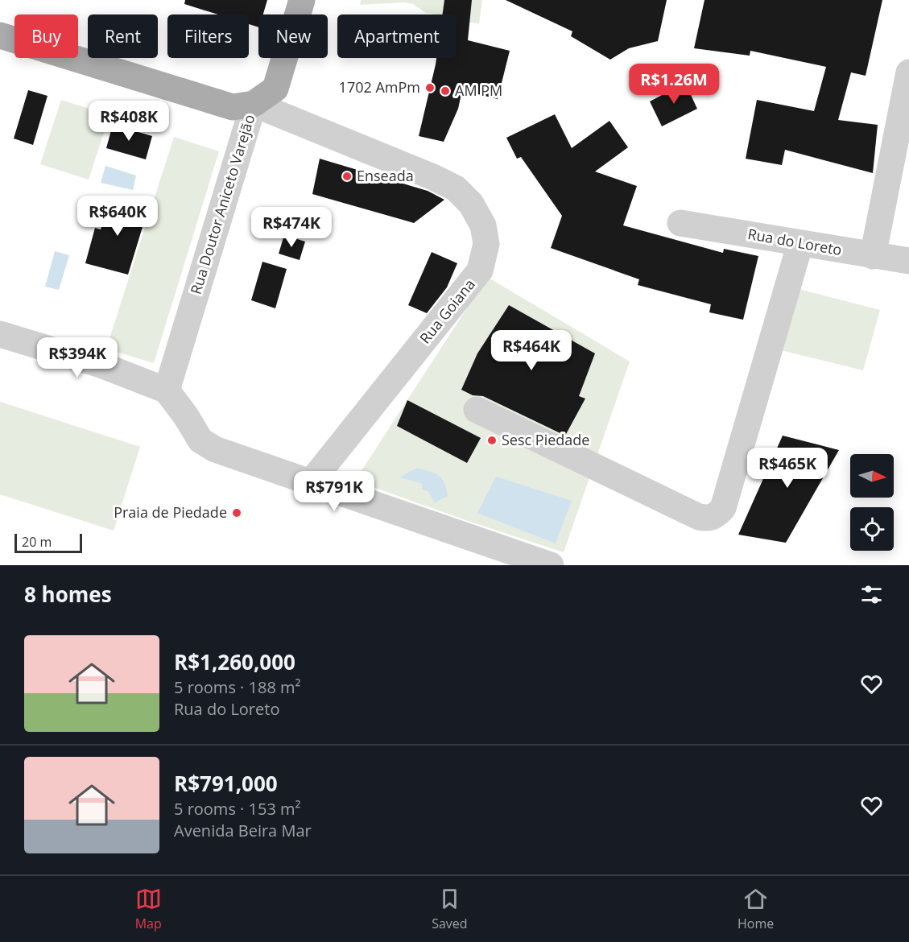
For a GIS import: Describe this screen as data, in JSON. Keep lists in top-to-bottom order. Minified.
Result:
{"streets":{"main road":["Rua Doutor Aniceto Varejão"],"street":["Rua do Loreto","Rua Goiana"]},"crossings":[["Rua Doutor Aniceto Varejão","Rua Goiana"]],"places":["1702 AmPm","AM PM","Enseada","Sesc Piedade","Praia de Piedade"],"scale_bar":"20 m","north":"right","page":{"chip":["Buy","Rent","Filters","New","Apartment"],"price":["R$1.26M","R$408K","R$640K","R$474K","R$464K","R$394K","R$465K","R$791K"],"scale":"20 m","heading":"8 homes","list":[{"name":"R$1,260,000","note":"5 rooms · 188 m² · Rua do Loreto"},{"name":"R$791,000","note":"5 rooms · 153 m² · Avenida Beira Mar"}],"tabs":["Map","Saved","Home"]}}
